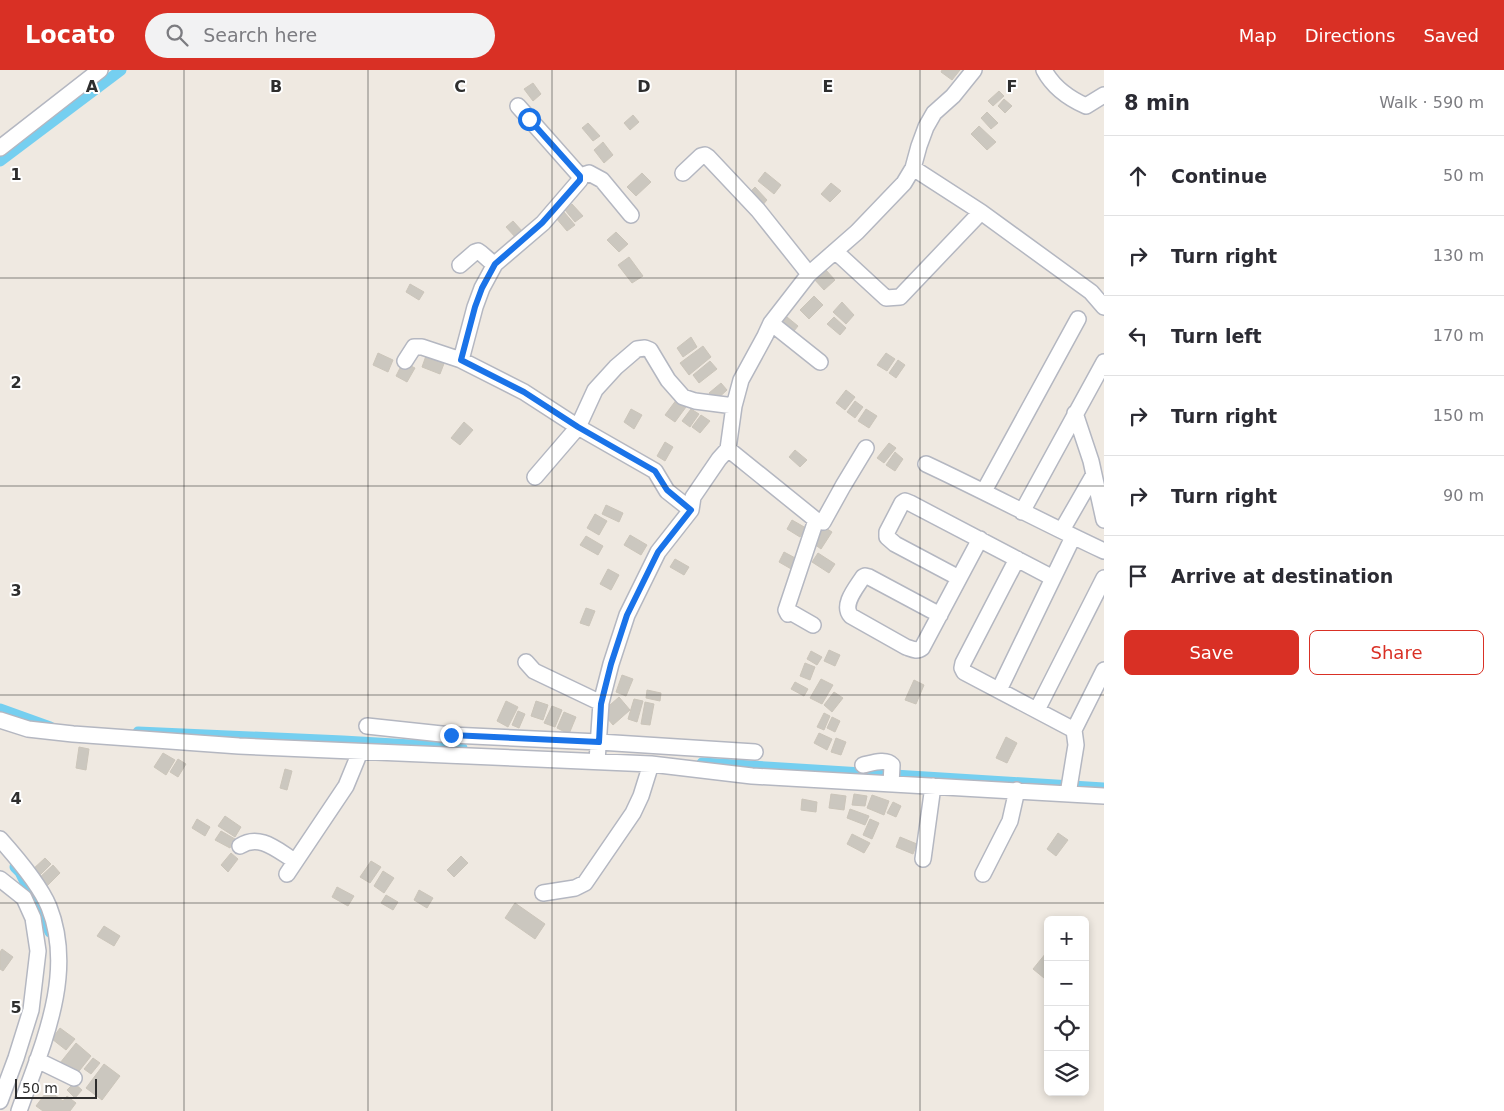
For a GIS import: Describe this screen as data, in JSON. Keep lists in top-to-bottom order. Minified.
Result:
{"scale_bar":"50 m","page":{"header":"Locato","search":"Search here","nav":["Map","Directions","Saved"],"heading":["8 min","Walk · 590 m"],"list":[["Continue","50 m"],["Turn right","130 m"],["Turn left","170 m"],["Turn right","150 m"],["Turn right","90 m"],"Arrive at destination"],"buttons":["Save","Share"],"map_buttons":["+","−"],"scale":"50 m"},"grid":{"columns":["A","B","C","D","E","F"],"rows":["1","2","3","4","5"]}}
